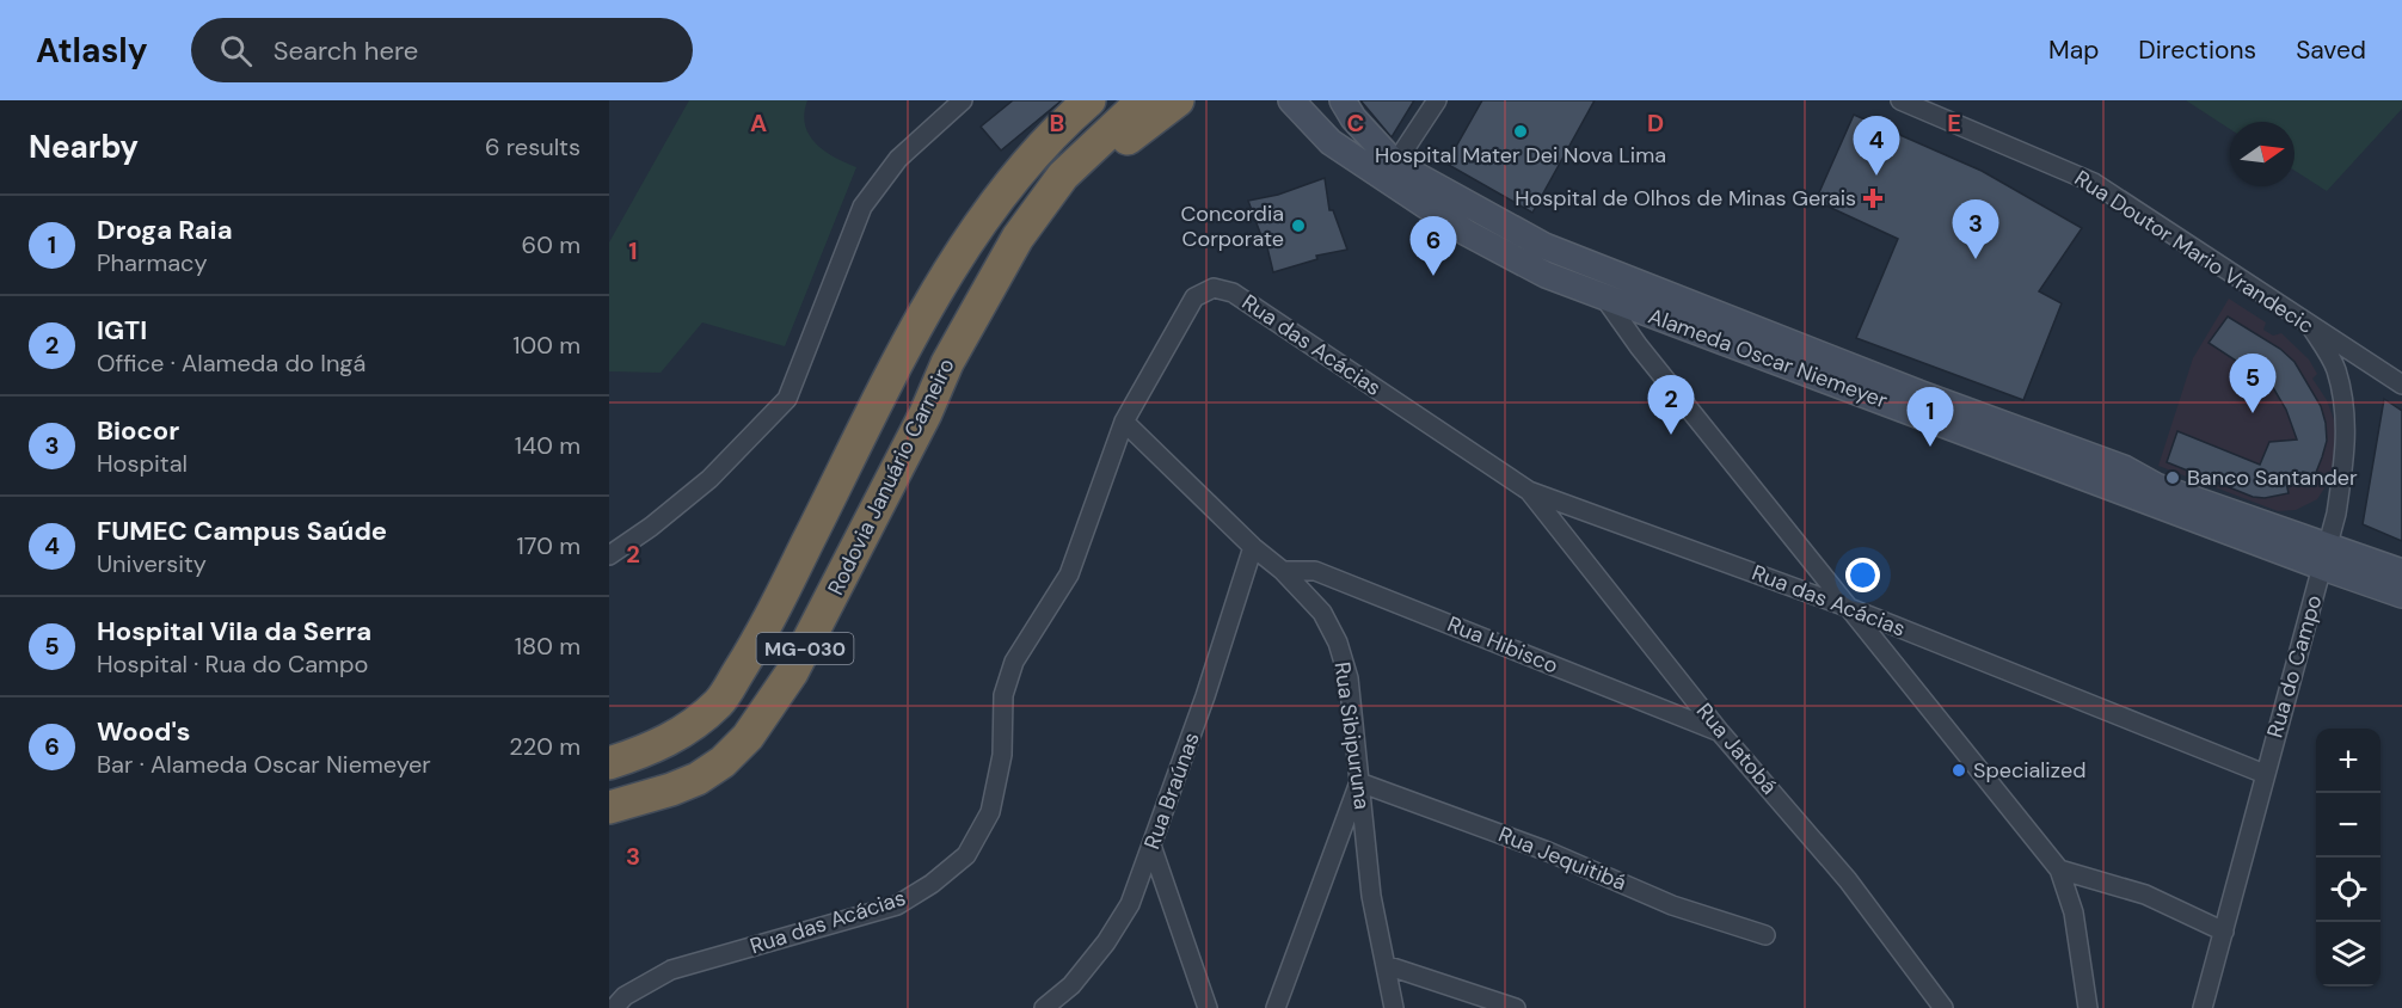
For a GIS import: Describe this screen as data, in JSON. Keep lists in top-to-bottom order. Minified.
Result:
{"streets":{"highway":["Rodovia Januário Carneiro","MG-030"],"street":["Rua Doutor Mario Vrandecic","Rua das Acácias","Alameda Oscar Niemeyer","Rua Hibisco","Rua do Campo","Rua Sibipuruna","Rua Jatobá","Rua Braúnas","Rua Jequitibá"]},"crossings":[["Rua Doutor Mario Vrandecic","Rua do Campo"],["Rua das Acácias","Rua do Campo"],["Rua das Acácias","Rua Sibipuruna"],["Rua das Acácias","Rua Jatobá"],["Alameda Oscar Niemeyer","Rua do Campo"],["Rua Hibisco","Rua Sibipuruna"],["Rua Hibisco","Rua Jatobá"],["Rua Sibipuruna","Rua Braúnas"],["Rua Sibipuruna","Rua Jequitibá"]],"places":{"other":["Hospital Mater Dei Nova Lima","Concordia Corporate","Banco Santander","Specialized"],"health":["Hospital de Olhos de Minas Gerais"]},"north":"right","page":{"header":"Atlasly","search":"Search here","nav":["Map","Directions","Saved"],"heading":["Nearby","6 results"],"pins":["4","3","6","5","2","1"],"list":[{"mark":"1","name":"Droga Raia","note":"Pharmacy","value":"60 m"},{"mark":"2","name":"IGTI","note":"Office · Alameda do Ingá","value":"100 m"},{"mark":"3","name":"Biocor","note":"Hospital","value":"140 m"},{"mark":"4","name":"FUMEC Campus Saúde","note":"University","value":"170 m"},{"mark":"5","name":"Hospital Vila da Serra","note":"Hospital · Rua do Campo","value":"180 m"},{"mark":"6","name":"Wood's","note":"Bar · Alameda Oscar Niemeyer","value":"220 m"}],"map_buttons":["+","−"]},"grid":{"columns":["A","B","C","D","E"],"rows":["1","2","3"]}}
